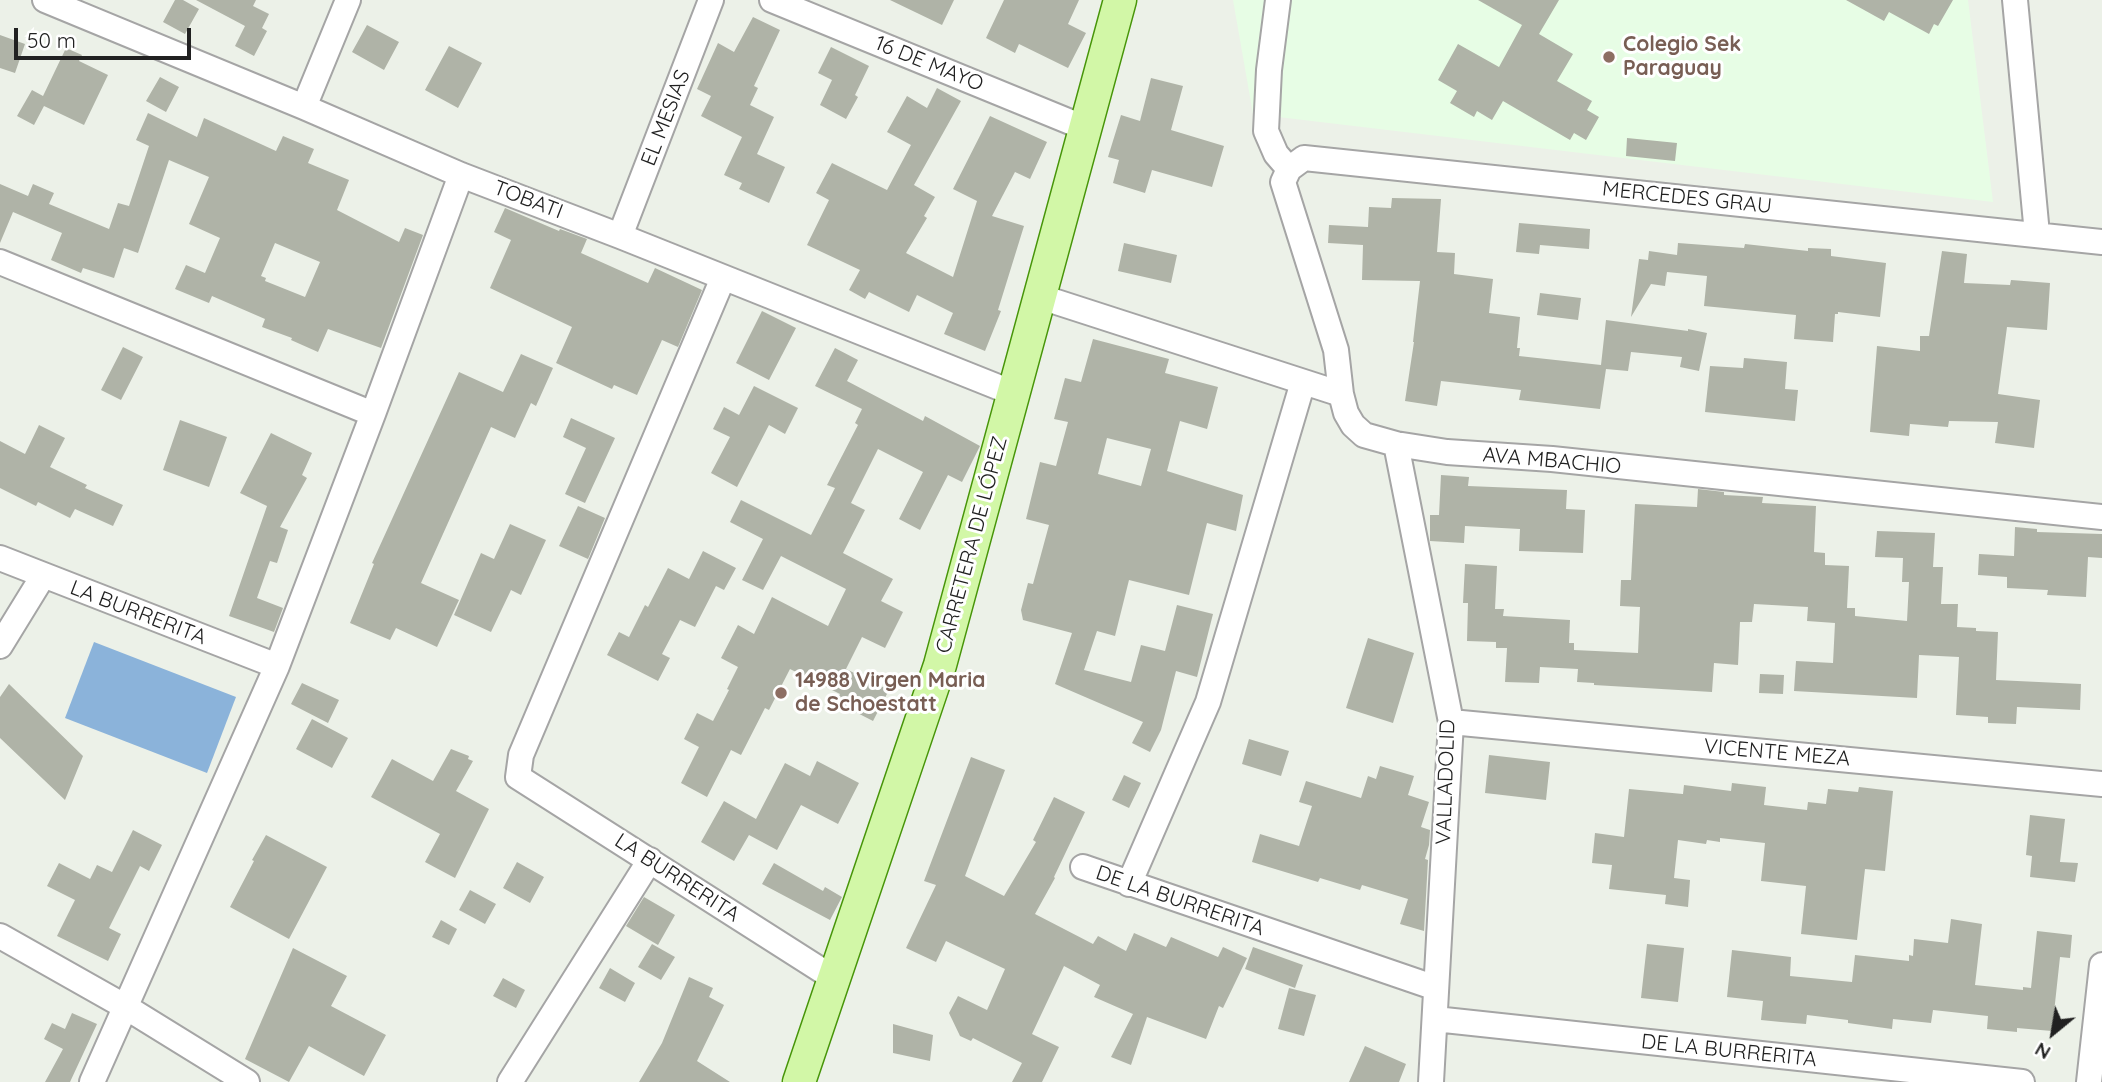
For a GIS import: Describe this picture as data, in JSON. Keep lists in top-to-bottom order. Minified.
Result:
{"streets":{"main road":["CARRETERA DE LÓPEZ"],"street":["16 DE MAYO","EL MESIAS","MERCEDES GRAU","TOBATI","AVA MBACHIO","LA BURRERITA","VICENTE MEZA","VALLADOLID","DE LA BURRERITA"]},"crossings":[["16 DE MAYO","CARRETERA DE LÓPEZ"],["EL MESIAS","TOBATI"],["MERCEDES GRAU","AVA MBACHIO"],["TOBATI","CARRETERA DE LÓPEZ"],["TOBATI","LA BURRERITA"],["AVA MBACHIO","VALLADOLID"],["CARRETERA DE LÓPEZ","LA BURRERITA"],["VICENTE MEZA","VALLADOLID"],["VALLADOLID","DE LA BURRERITA"]],"places":["Colegio Sek Paraguay","14988 Virgen Maria de Schoestatt"],"scale_bar":"50 m","north":"bottom left"}
